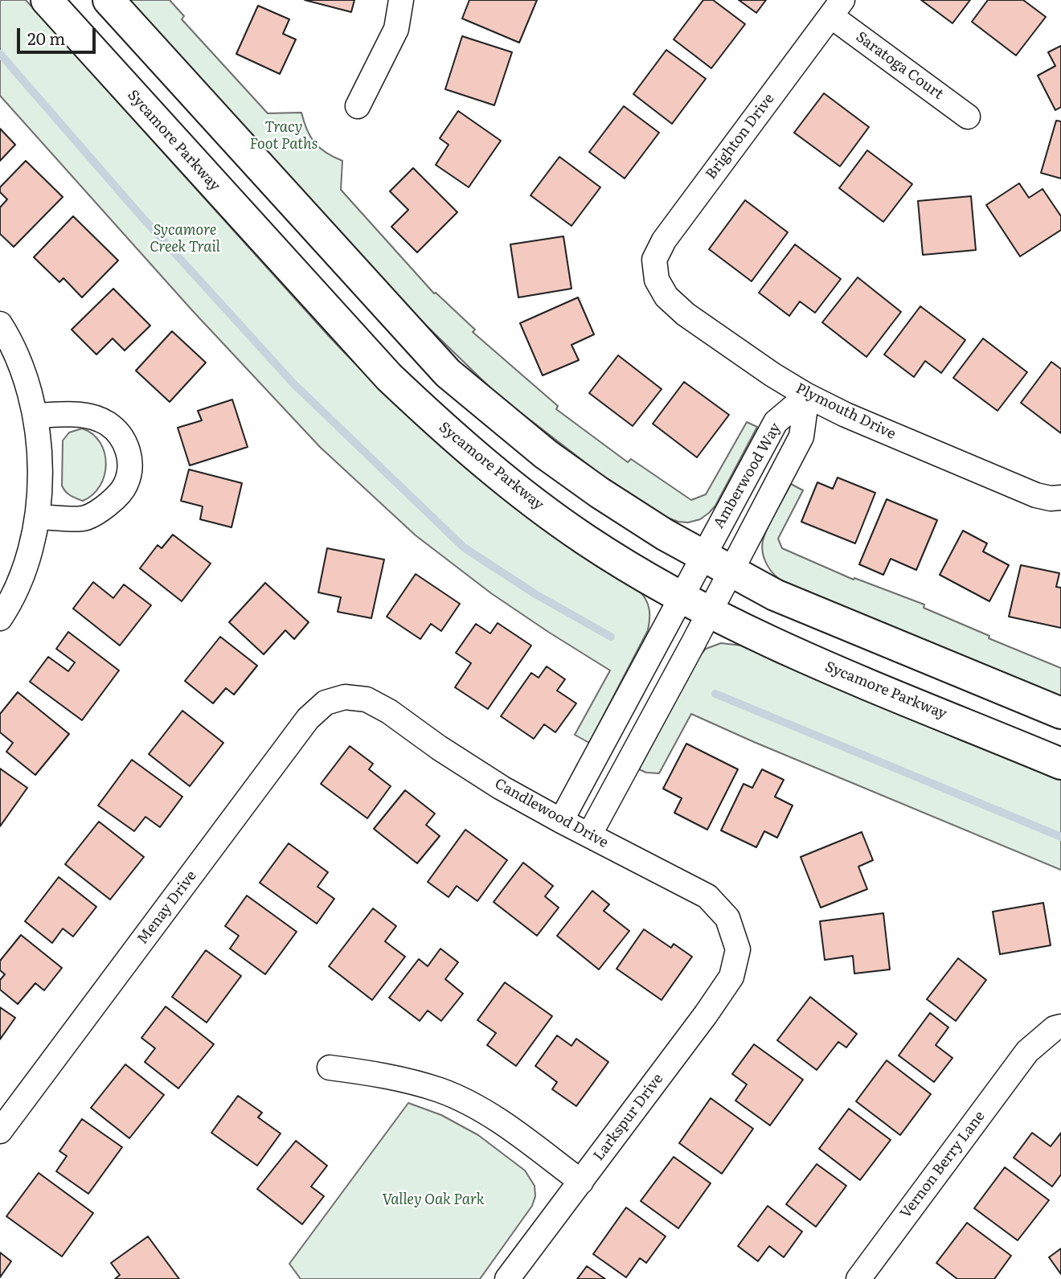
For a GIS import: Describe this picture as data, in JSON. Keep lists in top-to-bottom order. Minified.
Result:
{"streets":{"main road":["Sycamore Parkway"],"street":["Saratoga Court","Brighton Drive","Plymouth Drive","Amberwood Way","Candlewood Drive","Menay Drive","Larkspur Drive","Vernon Berry Lane"]},"crossings":[["Saratoga Court","Brighton Drive"],["Brighton Drive","Plymouth Drive"],["Sycamore Parkway","Amberwood Way"],["Plymouth Drive","Amberwood Way"],["Amberwood Way","Candlewood Drive"],["Candlewood Drive","Menay Drive"],["Candlewood Drive","Larkspur Drive"]],"parks":["Tracy Foot Paths","Sycamore Creek Trail","Valley Oak Park"],"scale_bar":"20 m"}
